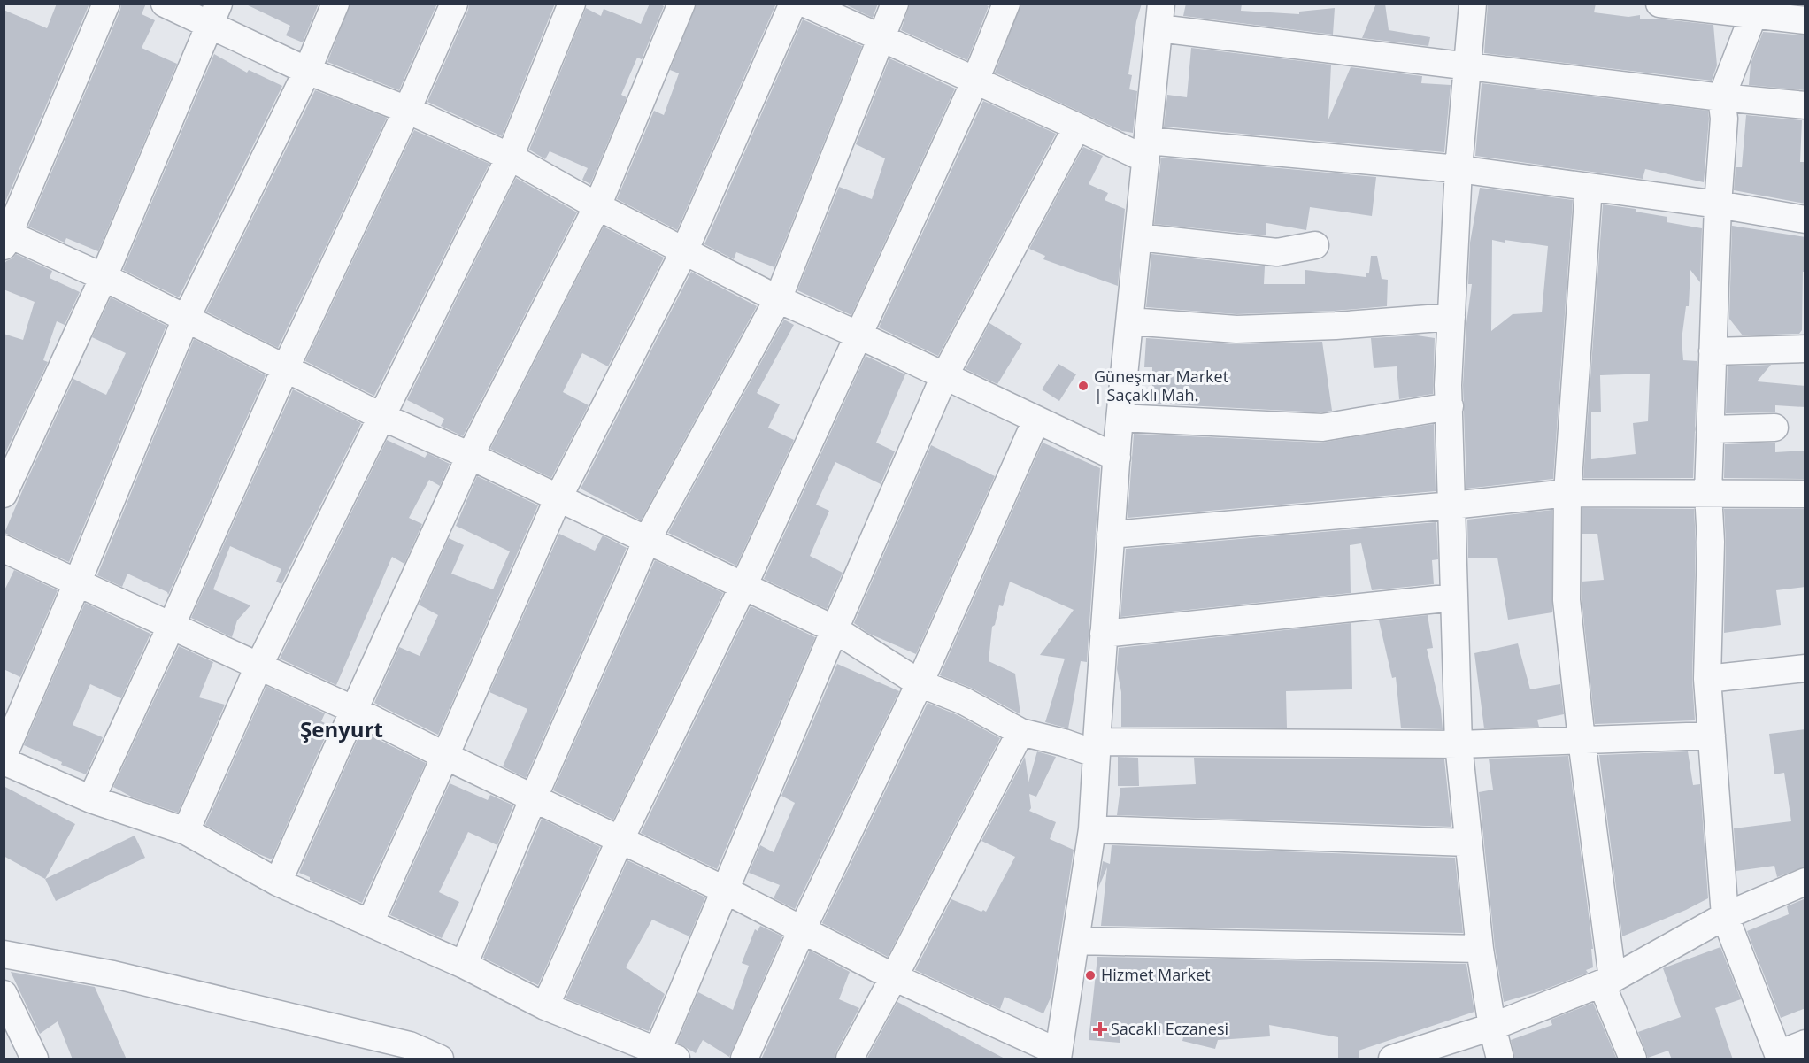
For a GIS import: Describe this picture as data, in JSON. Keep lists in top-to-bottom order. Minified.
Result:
{"districts":["Şenyurt"],"places":{"other":["Güneşmar Market | Saçaklı Mah.","Hizmet Market"],"health":["Sacaklı Eczanesi"]}}
